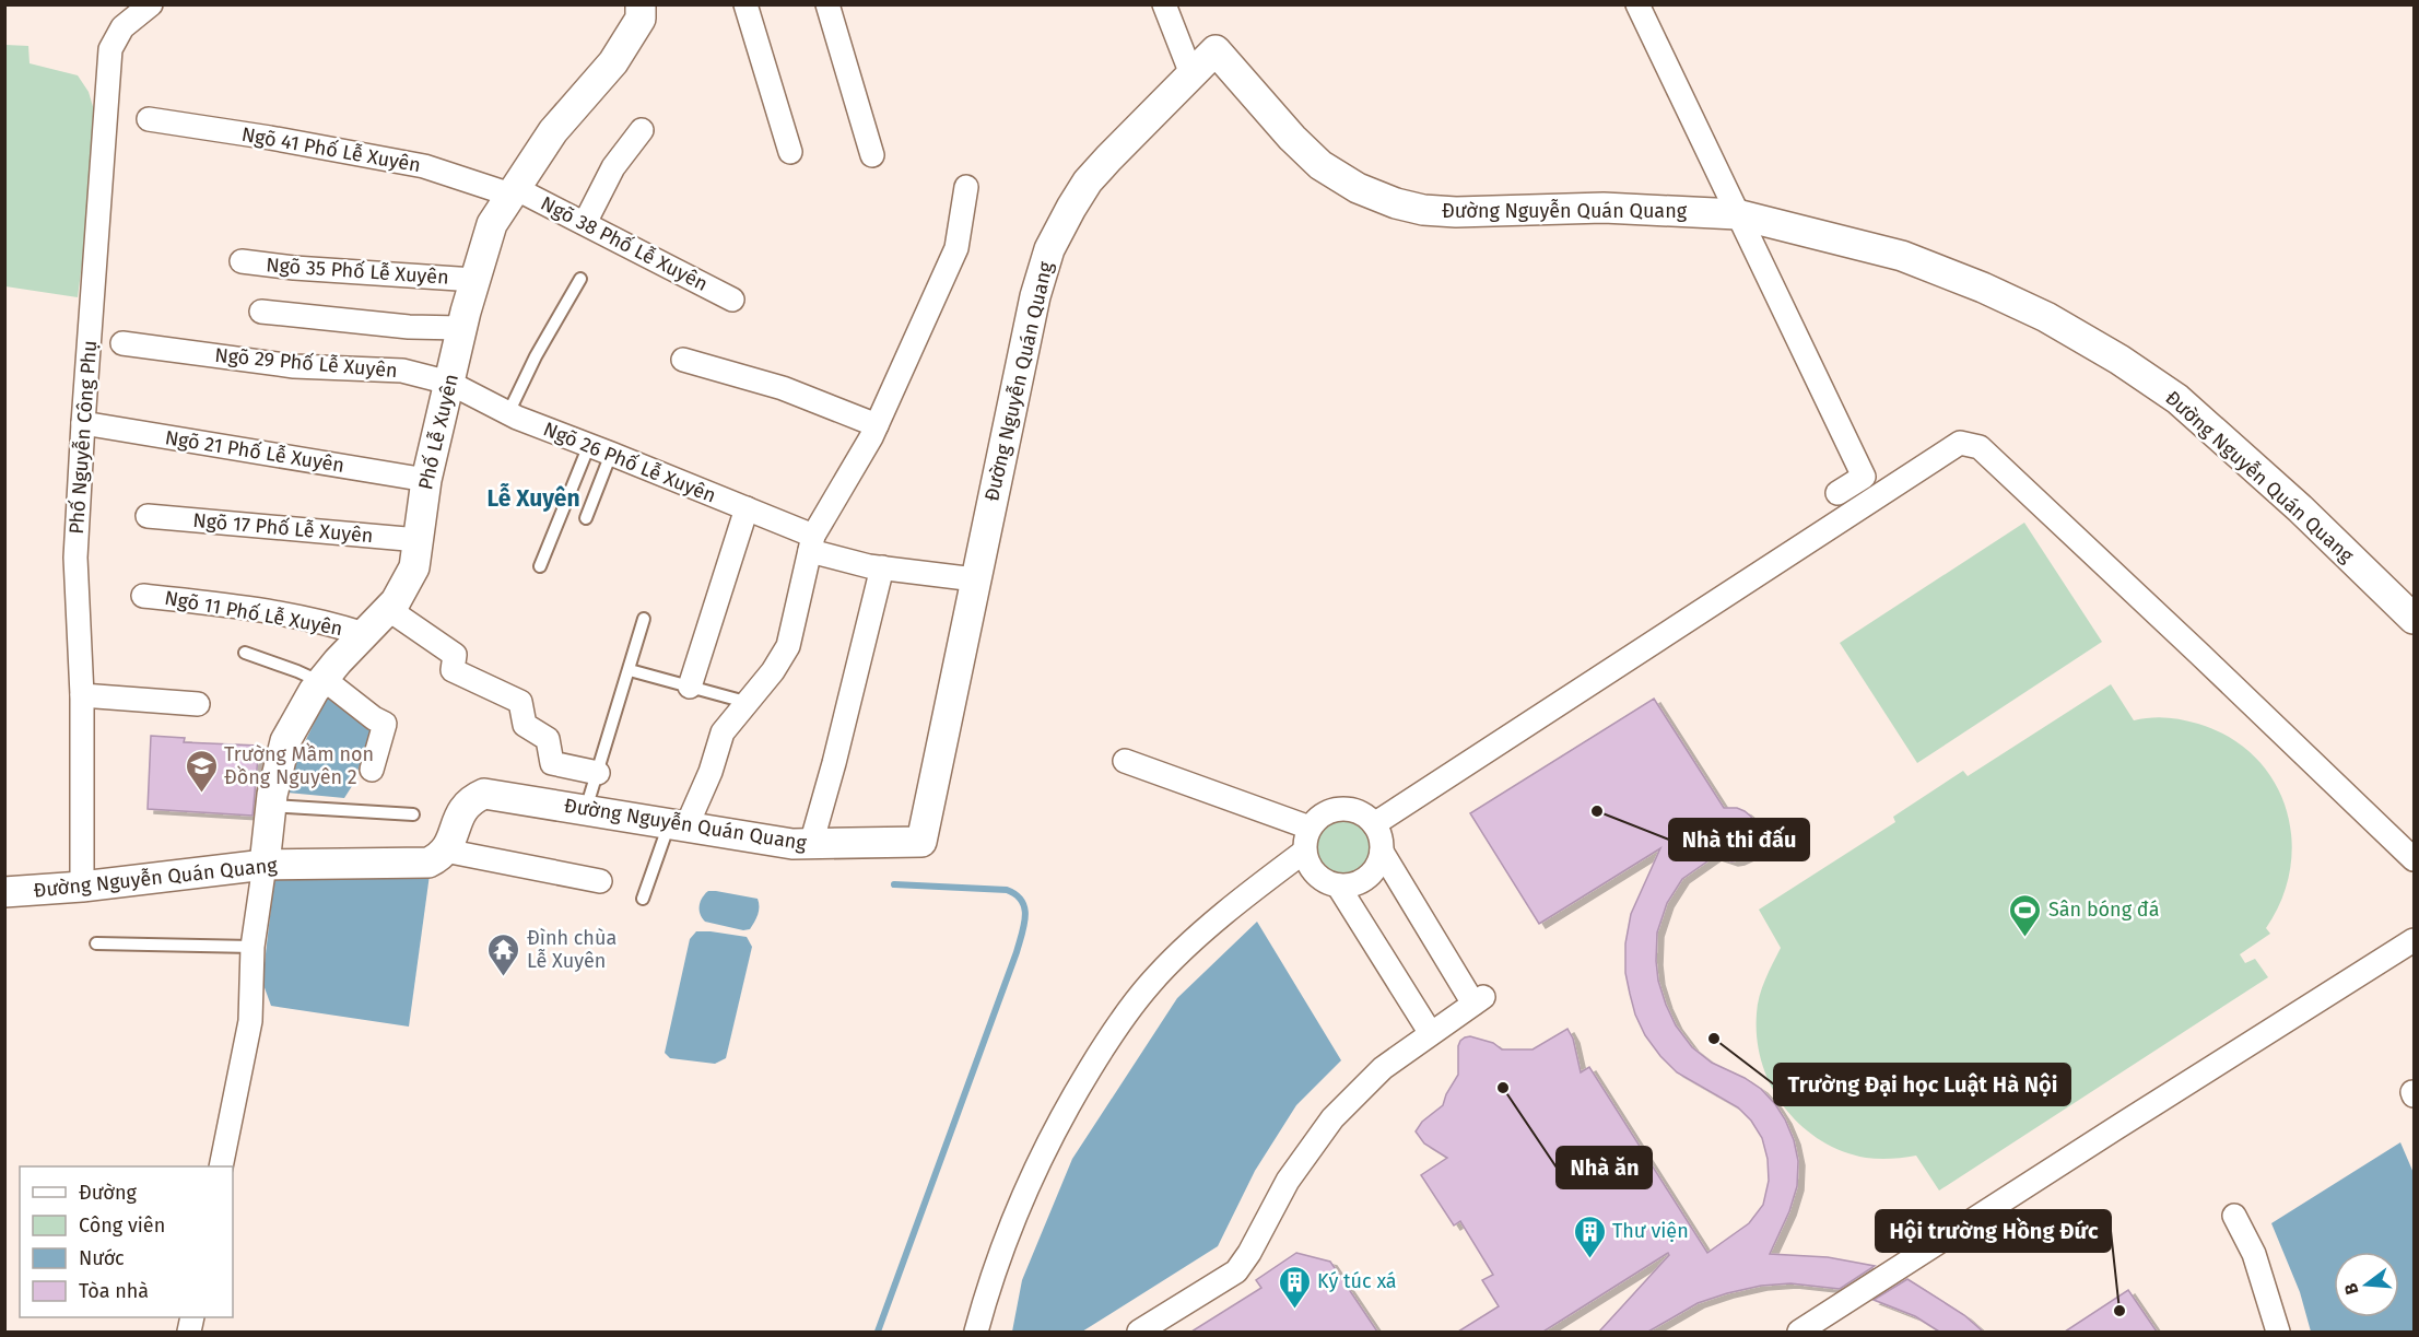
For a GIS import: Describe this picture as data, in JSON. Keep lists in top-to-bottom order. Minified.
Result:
{"streets":{"street":["Ngõ 41 Phố Lễ Xuyên","Đường Nguyễn Quán Quang","Ngõ 38 Phố Lễ Xuyên","Ngõ 35 Phố Lễ Xuyên","Ngõ 29 Phố Lễ Xuyên","Phố Lễ Xuyên","Phố Nguyễn Công Phụ","Ngõ 21 Phố Lễ Xuyên","Ngõ 26 Phố Lễ Xuyên","Ngõ 17 Phố Lễ Xuyên","Ngõ 11 Phố Lễ Xuyên"]},"crossings":[["Ngõ 41 Phố Lễ Xuyên","Ngõ 38 Phố Lễ Xuyên"],["Ngõ 41 Phố Lễ Xuyên","Phố Lễ Xuyên"],["Đường Nguyễn Quán Quang","Phố Lễ Xuyên"],["Đường Nguyễn Quán Quang","Phố Nguyễn Công Phụ"],["Đường Nguyễn Quán Quang","Ngõ 26 Phố Lễ Xuyên"],["Ngõ 38 Phố Lễ Xuyên","Phố Lễ Xuyên"],["Ngõ 35 Phố Lễ Xuyên","Phố Lễ Xuyên"],["Ngõ 29 Phố Lễ Xuyên","Phố Lễ Xuyên"],["Ngõ 29 Phố Lễ Xuyên","Ngõ 26 Phố Lễ Xuyên"],["Phố Lễ Xuyên","Ngõ 21 Phố Lễ Xuyên"],["Phố Lễ Xuyên","Ngõ 26 Phố Lễ Xuyên"],["Phố Lễ Xuyên","Ngõ 17 Phố Lễ Xuyên"],["Phố Lễ Xuyên","Ngõ 11 Phố Lễ Xuyên"],["Phố Nguyễn Công Phụ","Ngõ 21 Phố Lễ Xuyên"]],"districts":["Lễ Xuyên"],"places":{"school or university":["Trường Mầm non Đồng Nguyên 2"],"other":["Nhà thi đấu","Trường Đại học Luật Hà Nội","Nhà ăn","Hội trường Hồng Đức"],"sports":["Sân bóng đá"],"temple":["Đình chùa Lễ Xuyên"],"building":["Thư viện","Ký túc xá"]},"legend":["Đường","Công viên","Nước","Tòa nhà"],"north":"left"}
